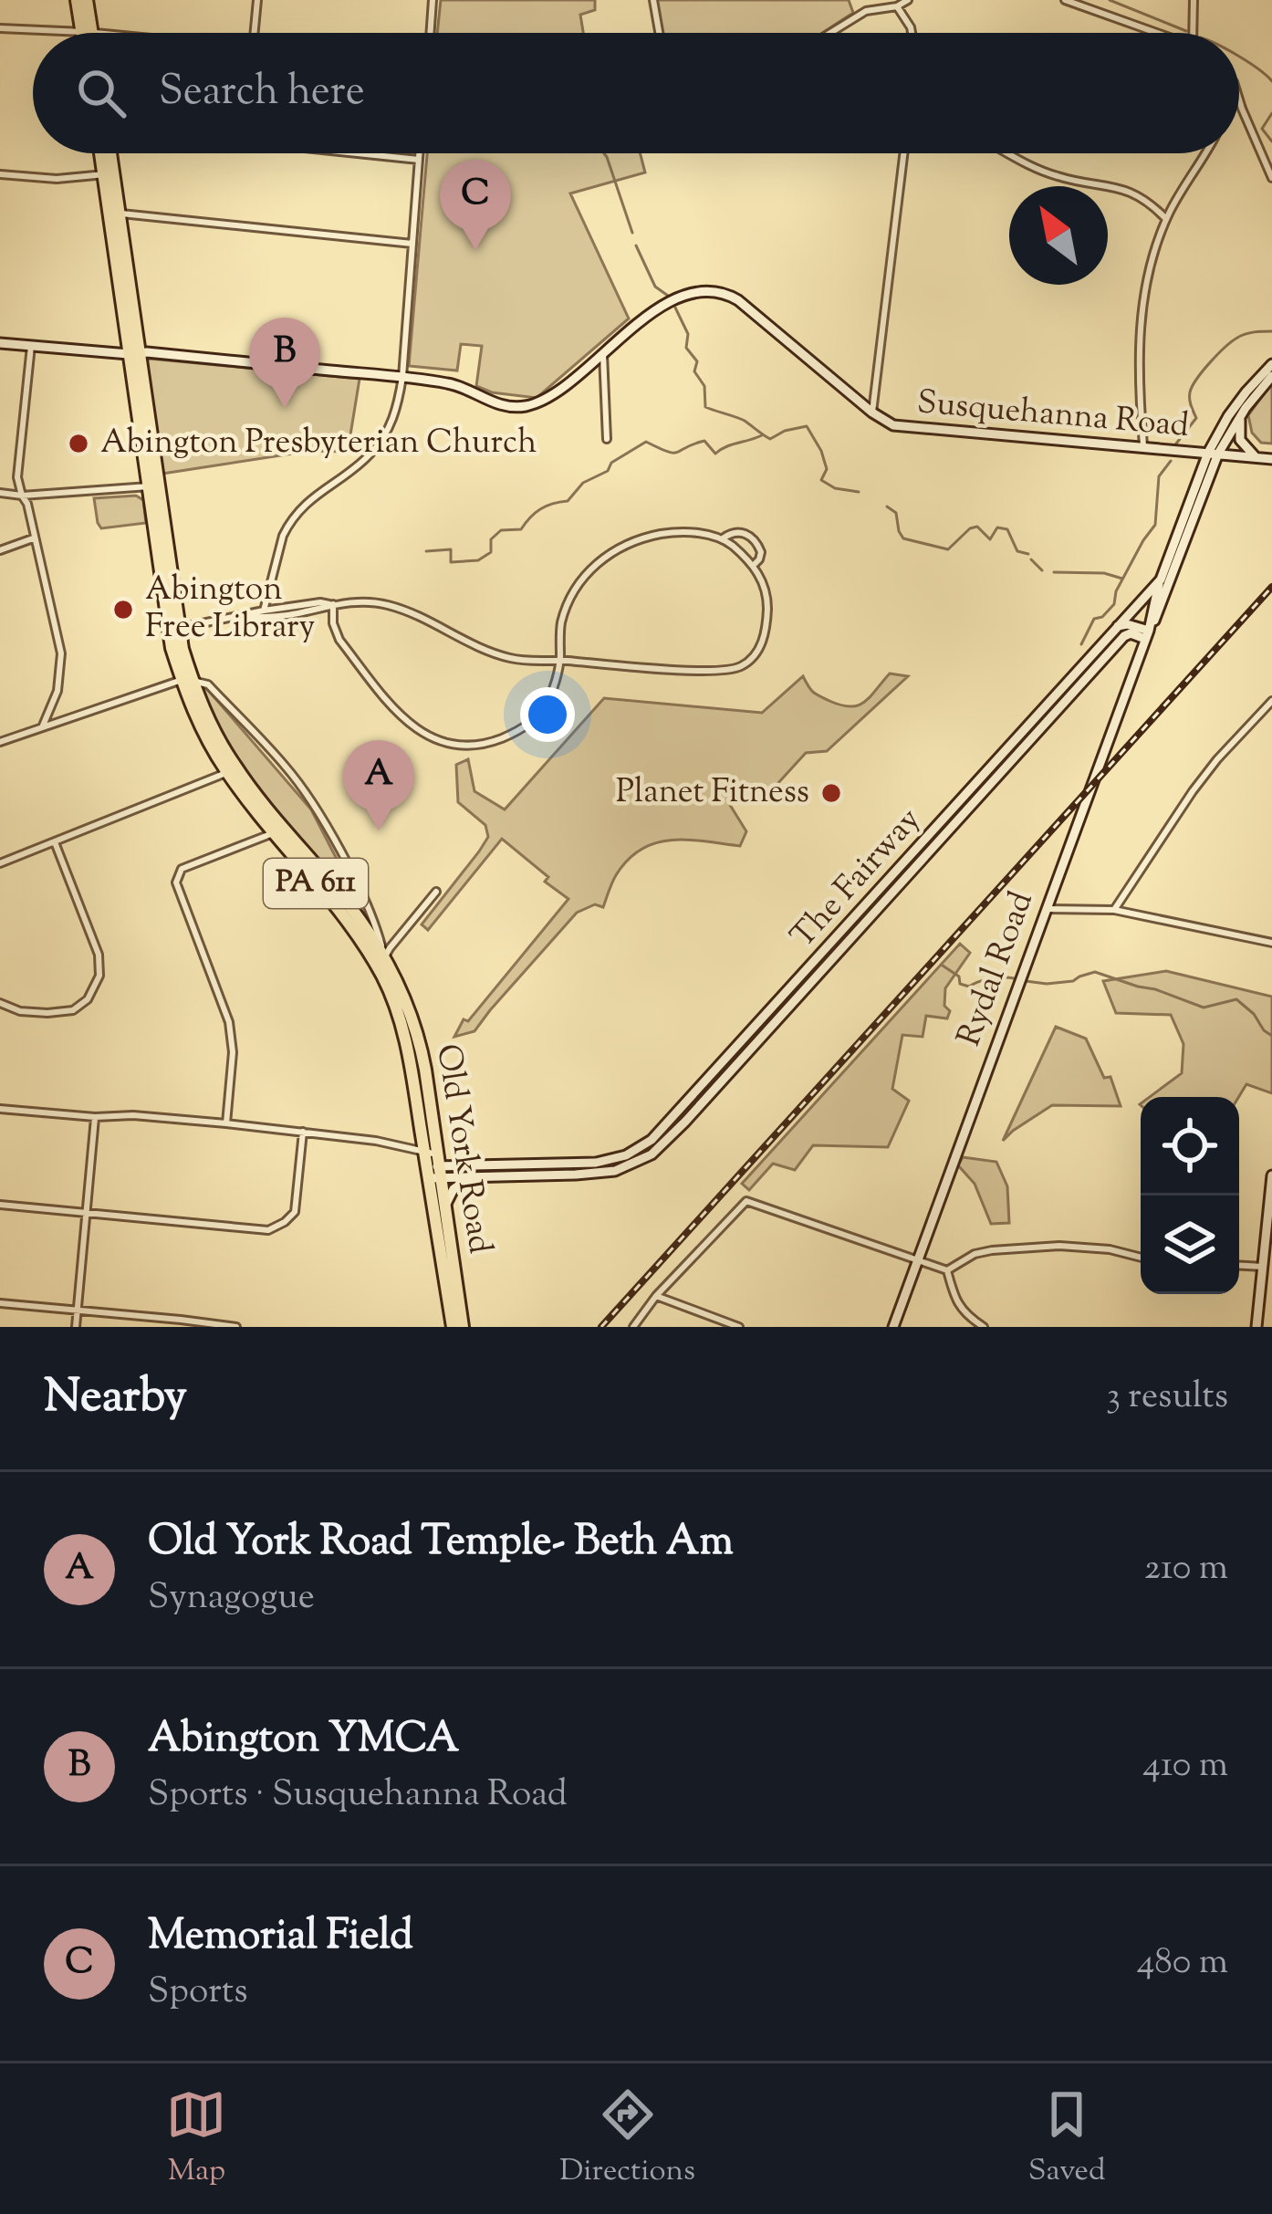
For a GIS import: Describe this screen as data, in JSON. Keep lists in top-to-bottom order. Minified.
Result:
{"streets":{"highway":["PA 611","Old York Road"],"main road":["Susquehanna Road","The Fairway","Rydal Road"]},"crossings":[["Susquehanna Road","The Fairway"],["Susquehanna Road","Rydal Road"],["Susquehanna Road","Old York Road"],["The Fairway","Rydal Road"],["The Fairway","Old York Road"]],"places":["Abington Presbyterian Church","Abington Free Library","Planet Fitness"],"north":"top left","page":{"search":"Search here","pins":["C","B","A"],"heading":["Nearby","3 results"],"list":[{"mark":"A","name":"Old York Road Temple- Beth Am","note":"Synagogue","value":"210 m"},{"mark":"B","name":"Abington YMCA","note":"Sports · Susquehanna Road","value":"410 m"},{"mark":"C","name":"Memorial Field","note":"Sports","value":"480 m"}],"nav":["Map","Directions","Saved"]}}
